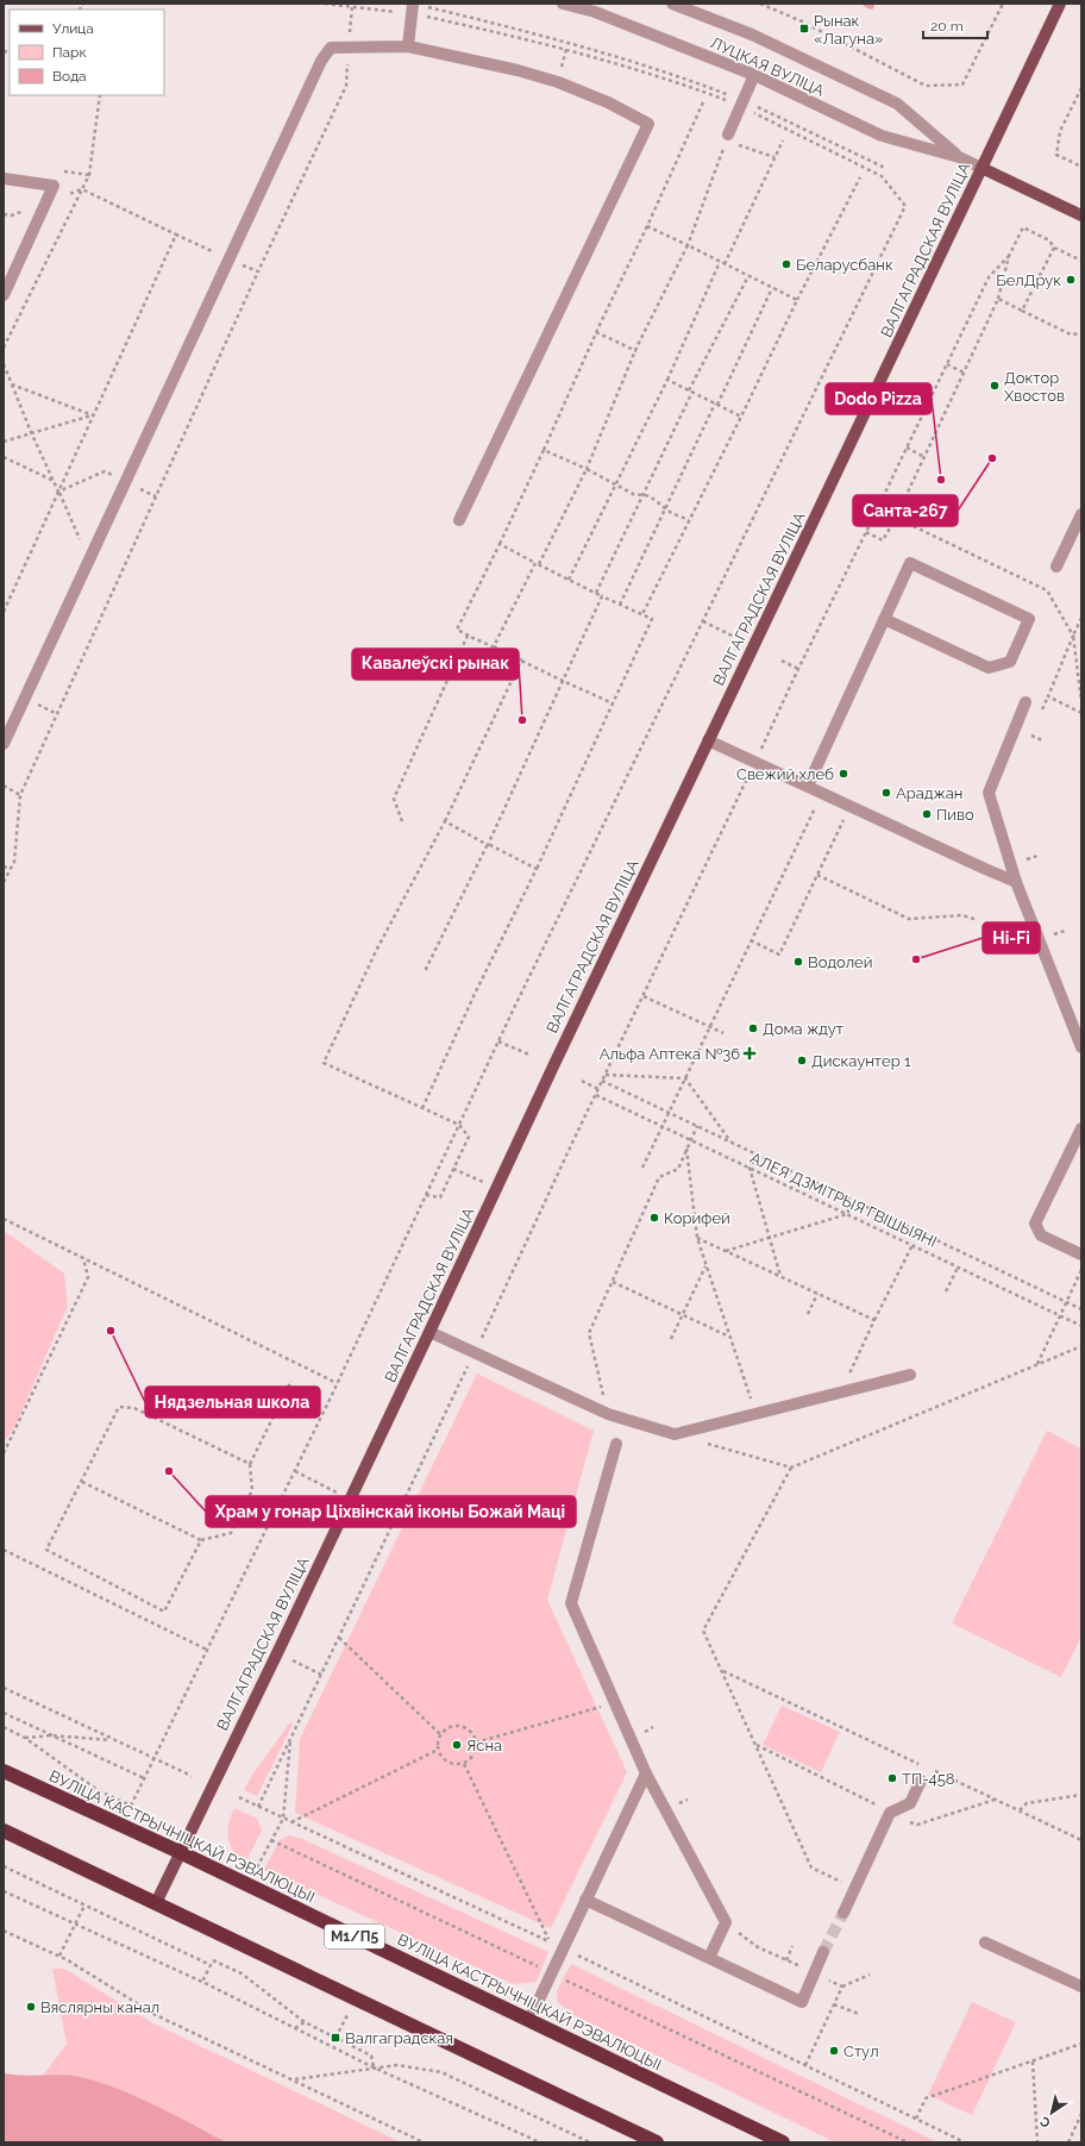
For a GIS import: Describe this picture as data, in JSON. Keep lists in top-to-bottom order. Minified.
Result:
{"streets":{"highway":["ВУЛІЦА КАСТРЫЧНІЦКАЙ РЭВАЛЮЦЫІ","М1/П5"],"main road":["ЛУЦКАЯ ВУЛІЦА","ВАЛГАГРАДСКАЯ ВУЛІЦА"],"path":["АЛЕЯ ДЗМІТРЫЯ ГВІШЫЯНІ"]},"crossings":[["ЛУЦКАЯ ВУЛІЦА","ВАЛГАГРАДСКАЯ ВУЛІЦА"],["ВАЛГАГРАДСКАЯ ВУЛІЦА","ВУЛІЦА КАСТРЫЧНІЦКАЙ РЭВАЛЮЦЫІ"]],"places":{"transit":["Рынак «Лагуна»","Валгаградская"],"other":["Беларусбанк","БелДрук","Доктор Хвостов","Санта-267","Dodo Pizza","Кавалеўскі рынак","Свежий хлеб","Араджан","Пиво","Hi-Fi","Водолей","Дома ждут","Дискаунтер 1","Корифей","Нядзельная школа","Храм у гонар Ціхвінскай іконы Божай Маці","Ясна","ТП-458","Вяслярны канал","Стул"],"health":["Альфа Аптека №36"]},"legend":["Улица","Парк","Вода"],"scale_bar":"20 m","north":"bottom left"}
